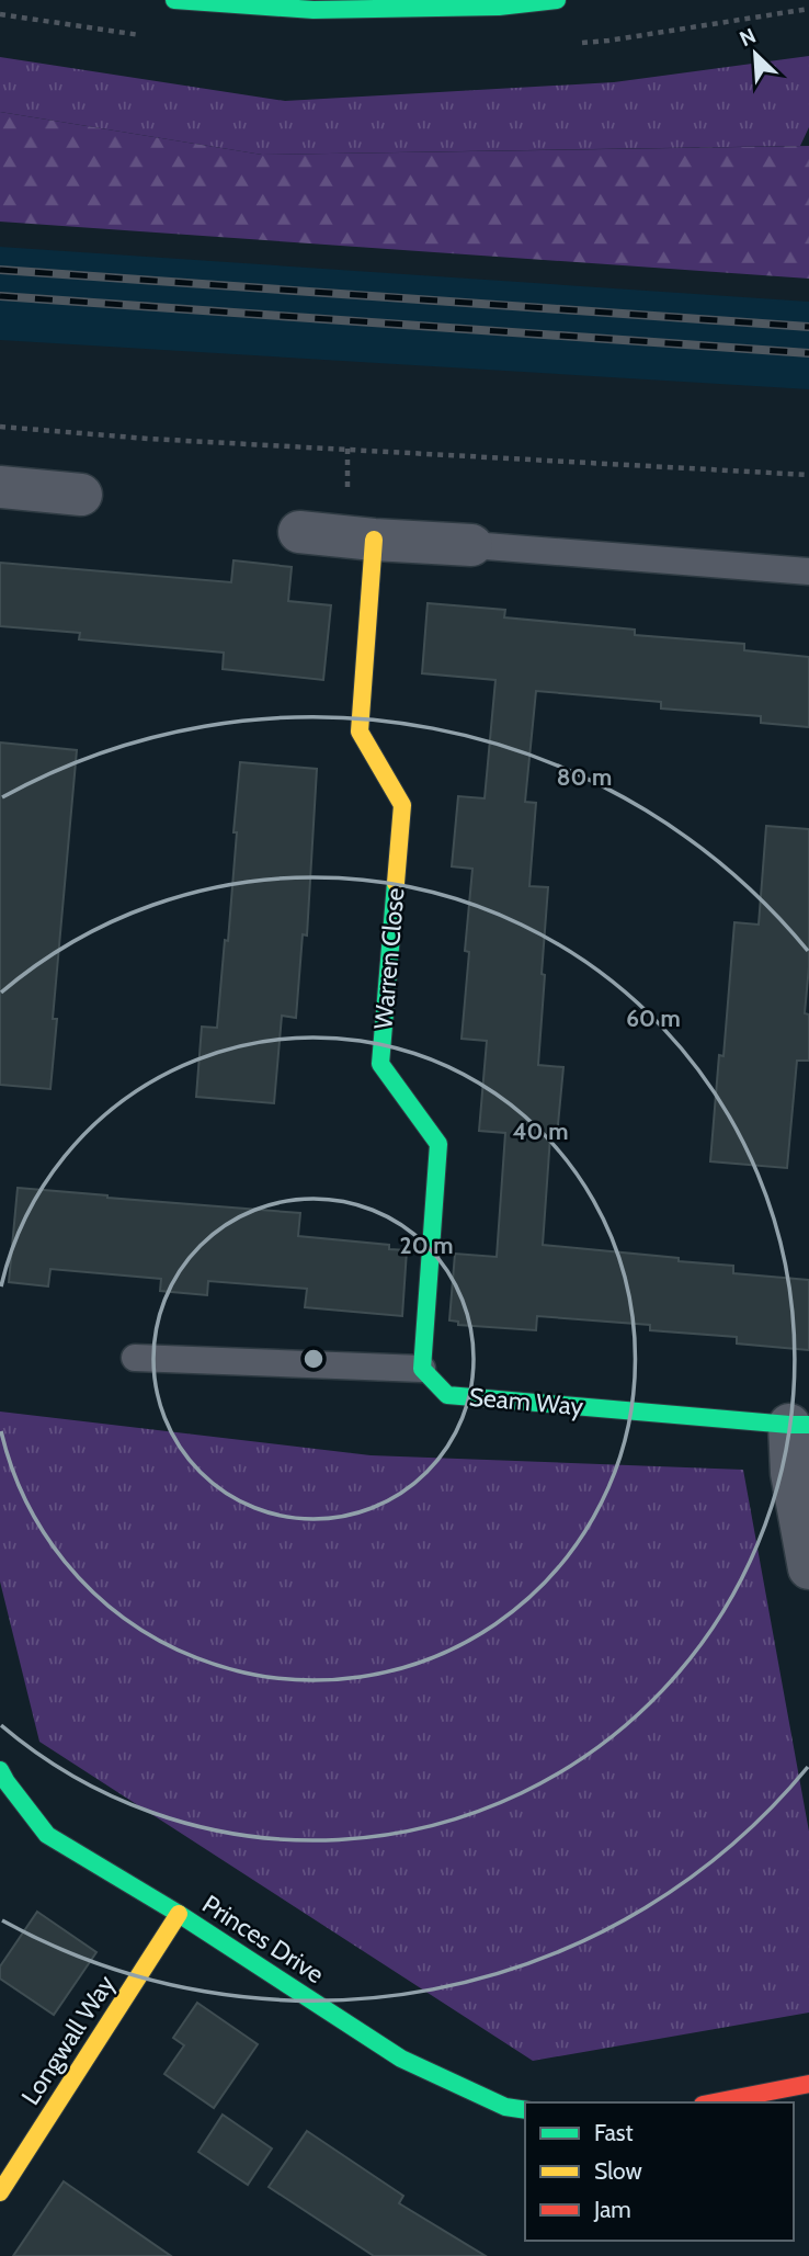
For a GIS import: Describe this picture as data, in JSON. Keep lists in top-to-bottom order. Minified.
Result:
{"streets":{"street":["Warren Close","Seam Way","Princes Drive","Longwall Way"]},"crossings":[["Warren Close","Seam Way"],["Princes Drive","Longwall Way"]],"legend":["Fast","Slow","Jam"],"north":"top left","rings":["80 m","60 m","40 m","20 m"]}
